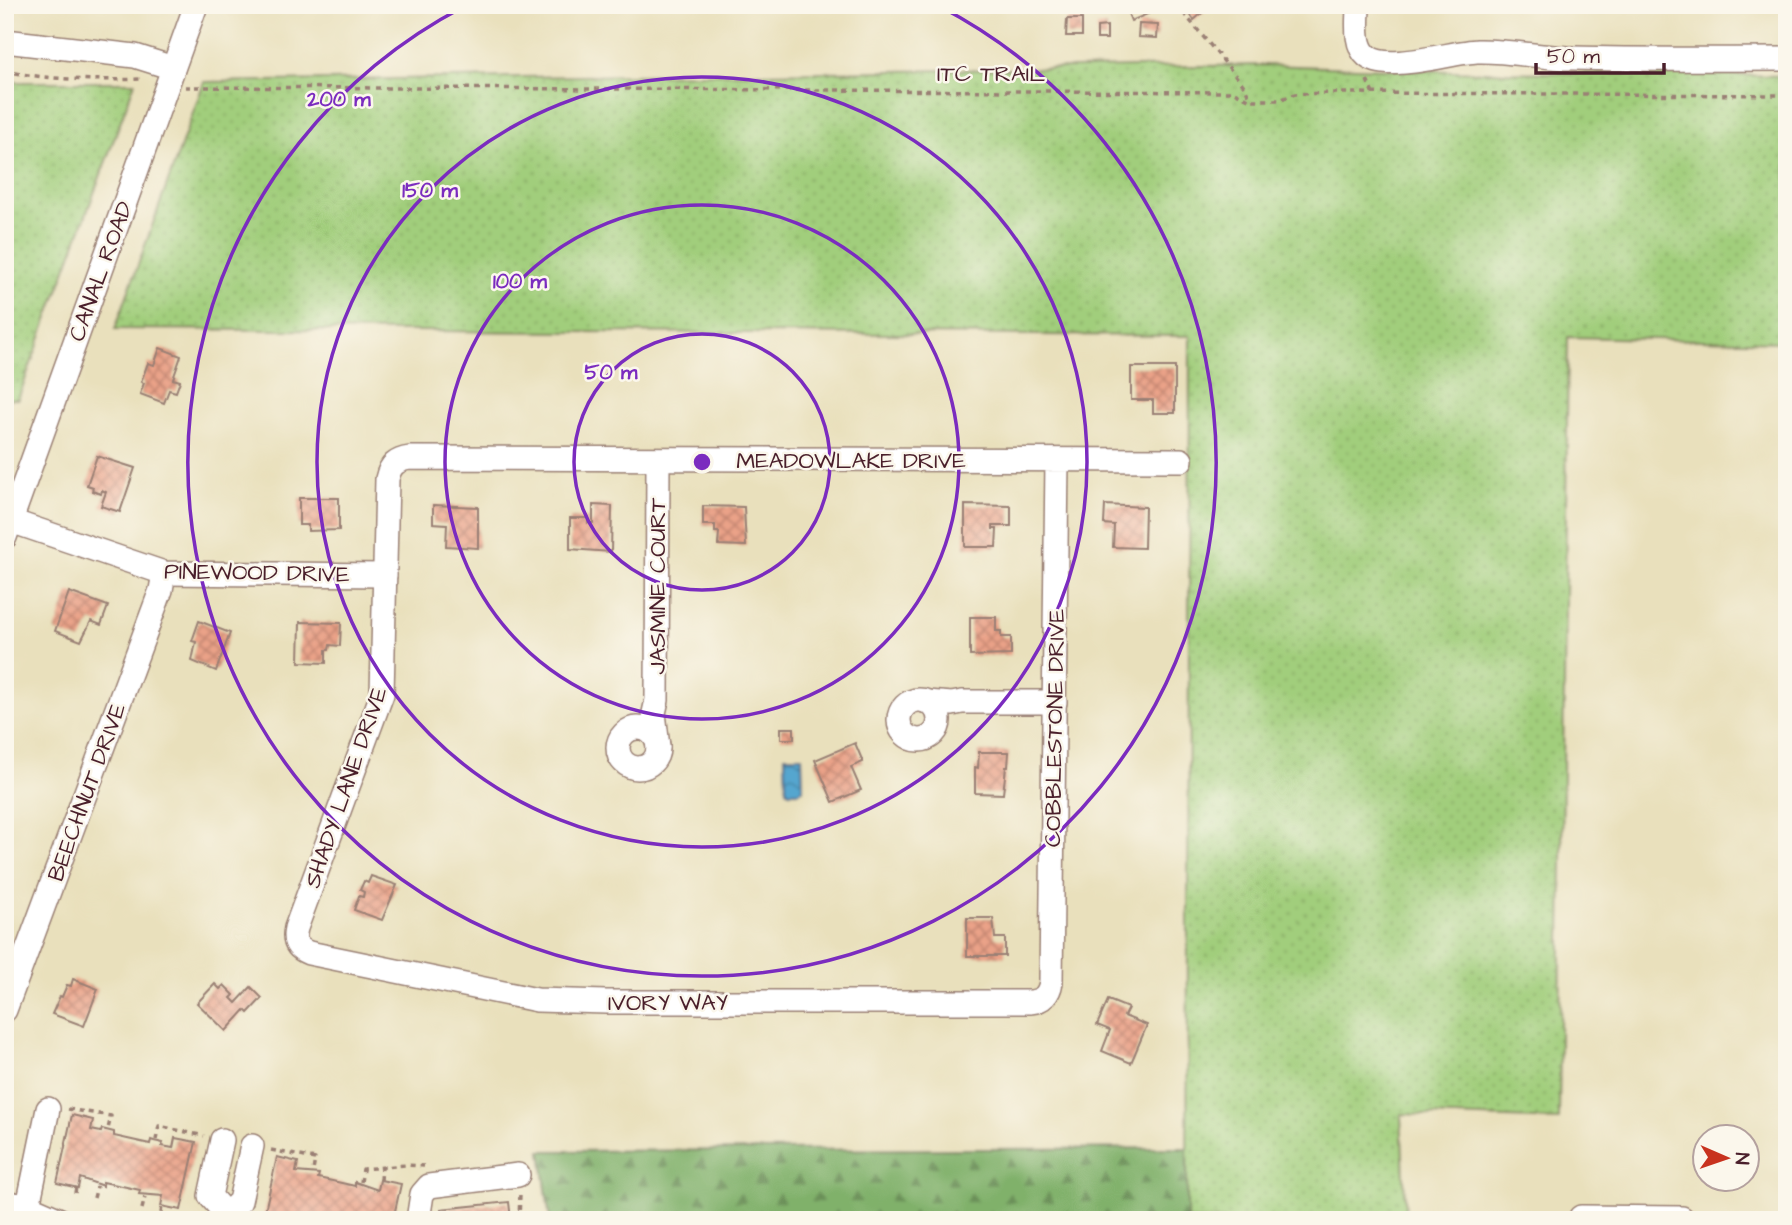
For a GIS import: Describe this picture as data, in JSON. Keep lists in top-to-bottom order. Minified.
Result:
{"streets":{"street":["CANAL ROAD","MEADOWLAKE DRIVE","PINEWOOD DRIVE","JASMINE COURT","COBBLESTONE DRIVE","SHADY LANE DRIVE","BEECHNUT DRIVE","IVORY WAY"],"path":["ITC TRAIL"]},"crossings":[["CANAL ROAD","PINEWOOD DRIVE"],["MEADOWLAKE DRIVE","JASMINE COURT"],["MEADOWLAKE DRIVE","COBBLESTONE DRIVE"],["MEADOWLAKE DRIVE","SHADY LANE DRIVE"],["PINEWOOD DRIVE","SHADY LANE DRIVE"],["PINEWOOD DRIVE","BEECHNUT DRIVE"],["COBBLESTONE DRIVE","IVORY WAY"],["SHADY LANE DRIVE","IVORY WAY"]],"scale_bar":"50 m","north":"right","rings":["200 m","150 m","100 m","50 m"]}
